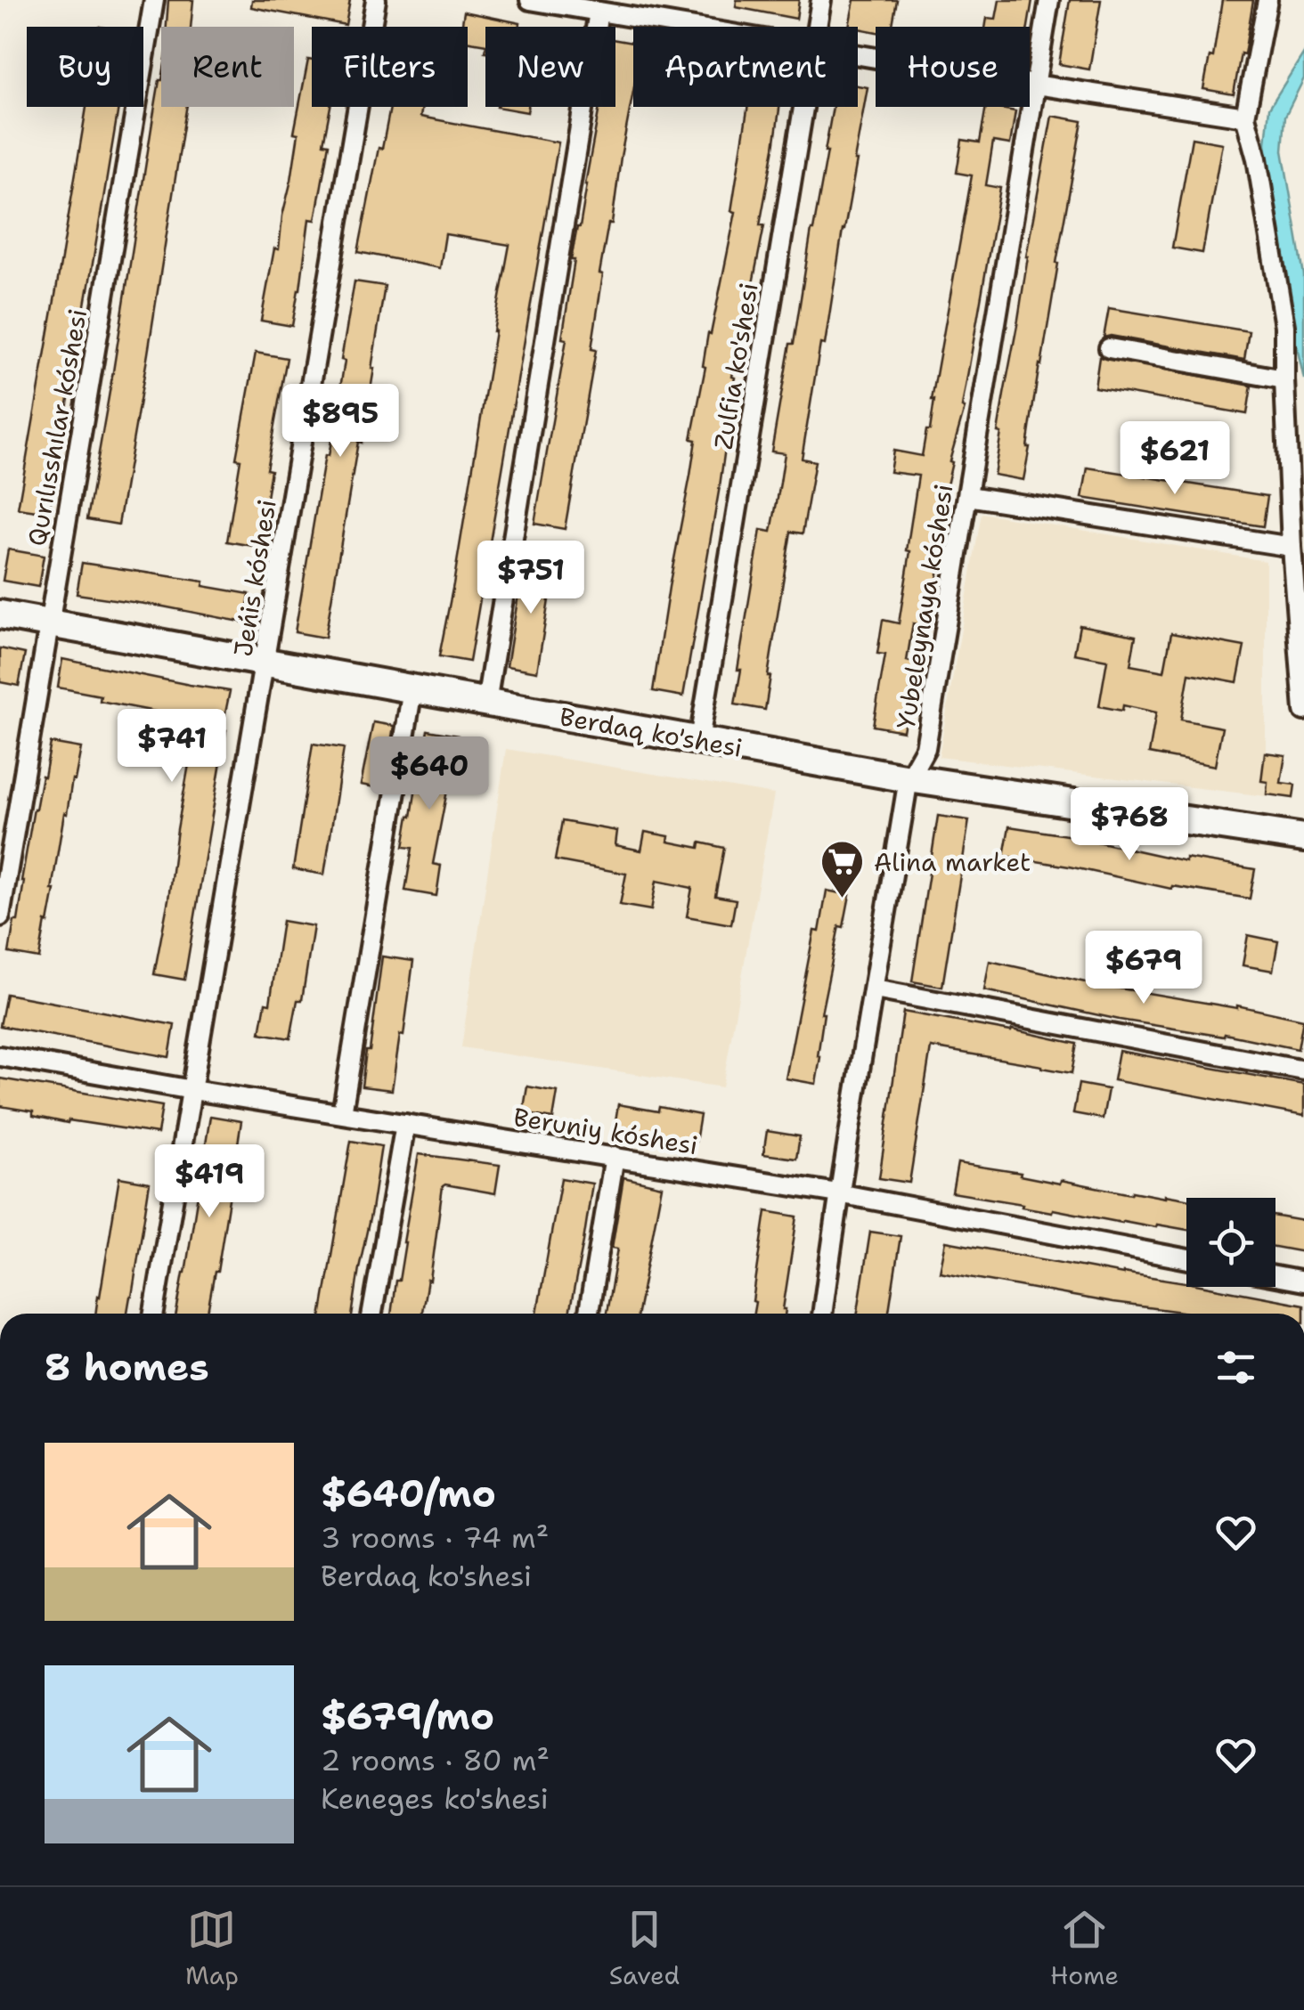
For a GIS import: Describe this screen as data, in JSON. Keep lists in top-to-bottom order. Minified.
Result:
{"streets":{"street":["Zulfia ko'shesi","Qurılısshılar kóshesi","Jeńis kóshesi","Yubeleynaya kóshesi","Berdaq ko'shesi","Beruniy kóshesi"]},"crossings":[["Zulfia ko'shesi","Berdaq ko'shesi"],["Qurılısshılar kóshesi","Berdaq ko'shesi"],["Jeńis kóshesi","Berdaq ko'shesi"],["Jeńis kóshesi","Beruniy kóshesi"],["Yubeleynaya kóshesi","Berdaq ko'shesi"],["Yubeleynaya kóshesi","Beruniy kóshesi"]],"places":{"supermarket":["Alina market"]},"page":{"chip":["Buy","Rent","Filters","New","Apartment","House"],"price":["$895","$621","$751","$741","$640","$768","$679","$419"],"heading":"8 homes","list":[{"name":"$640/mo","note":"3 rooms · 74 m² · Berdaq ko'shesi"},{"name":"$679/mo","note":"2 rooms · 80 m² · Keneges ko'shesi"}],"tabs":["Map","Saved","Home"]}}
